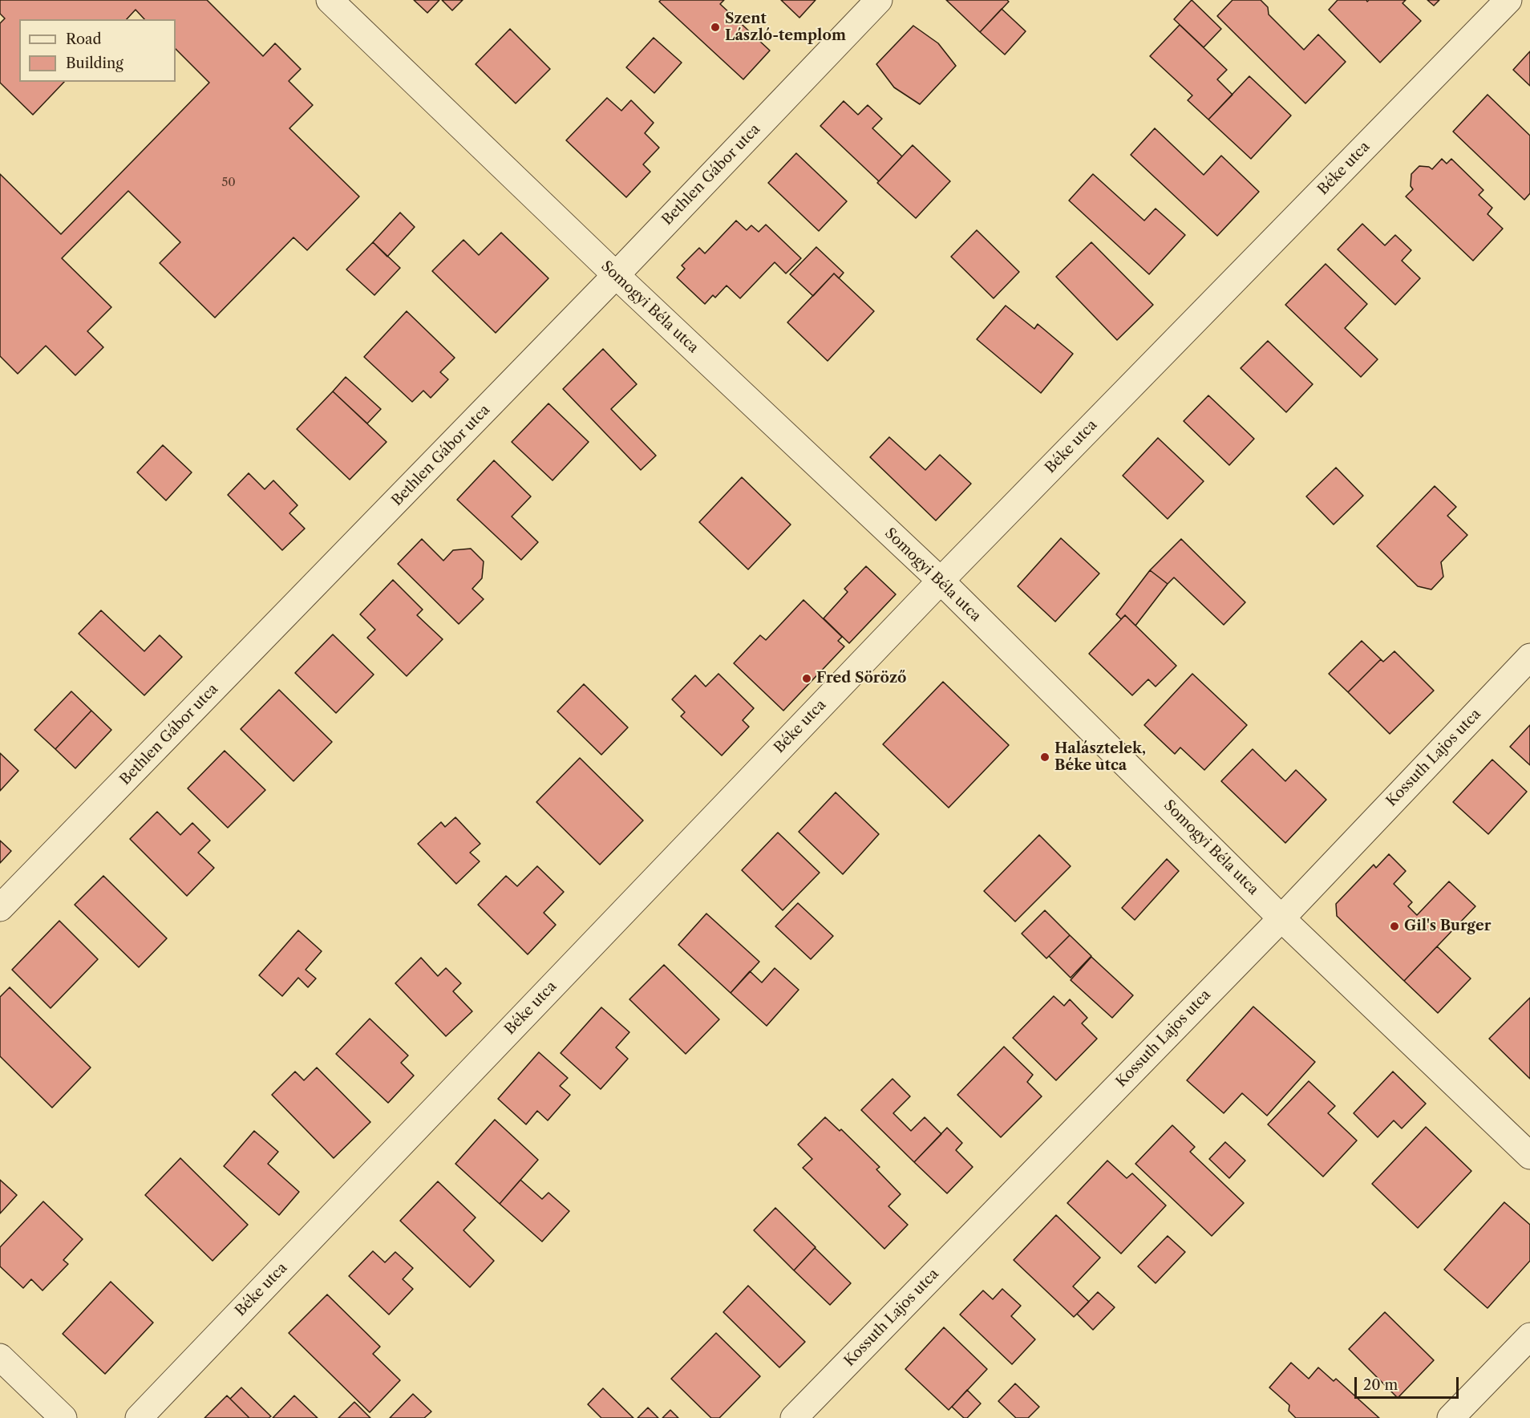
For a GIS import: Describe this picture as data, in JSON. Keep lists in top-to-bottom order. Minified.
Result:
{"streets":{"street":["Béke utca","Bethlen Gábor utca","Somogyi Béla utca","Kossuth Lajos utca"]},"crossings":[["Béke utca","Somogyi Béla utca"],["Bethlen Gábor utca","Somogyi Béla utca"],["Somogyi Béla utca","Kossuth Lajos utca"]],"places":["Szent László-templom","Fred Söröző","Halásztelek, Béke utca","Gil's Burger"],"house_numbers":["50"],"legend":["Road","Building"],"scale_bar":"20 m"}
